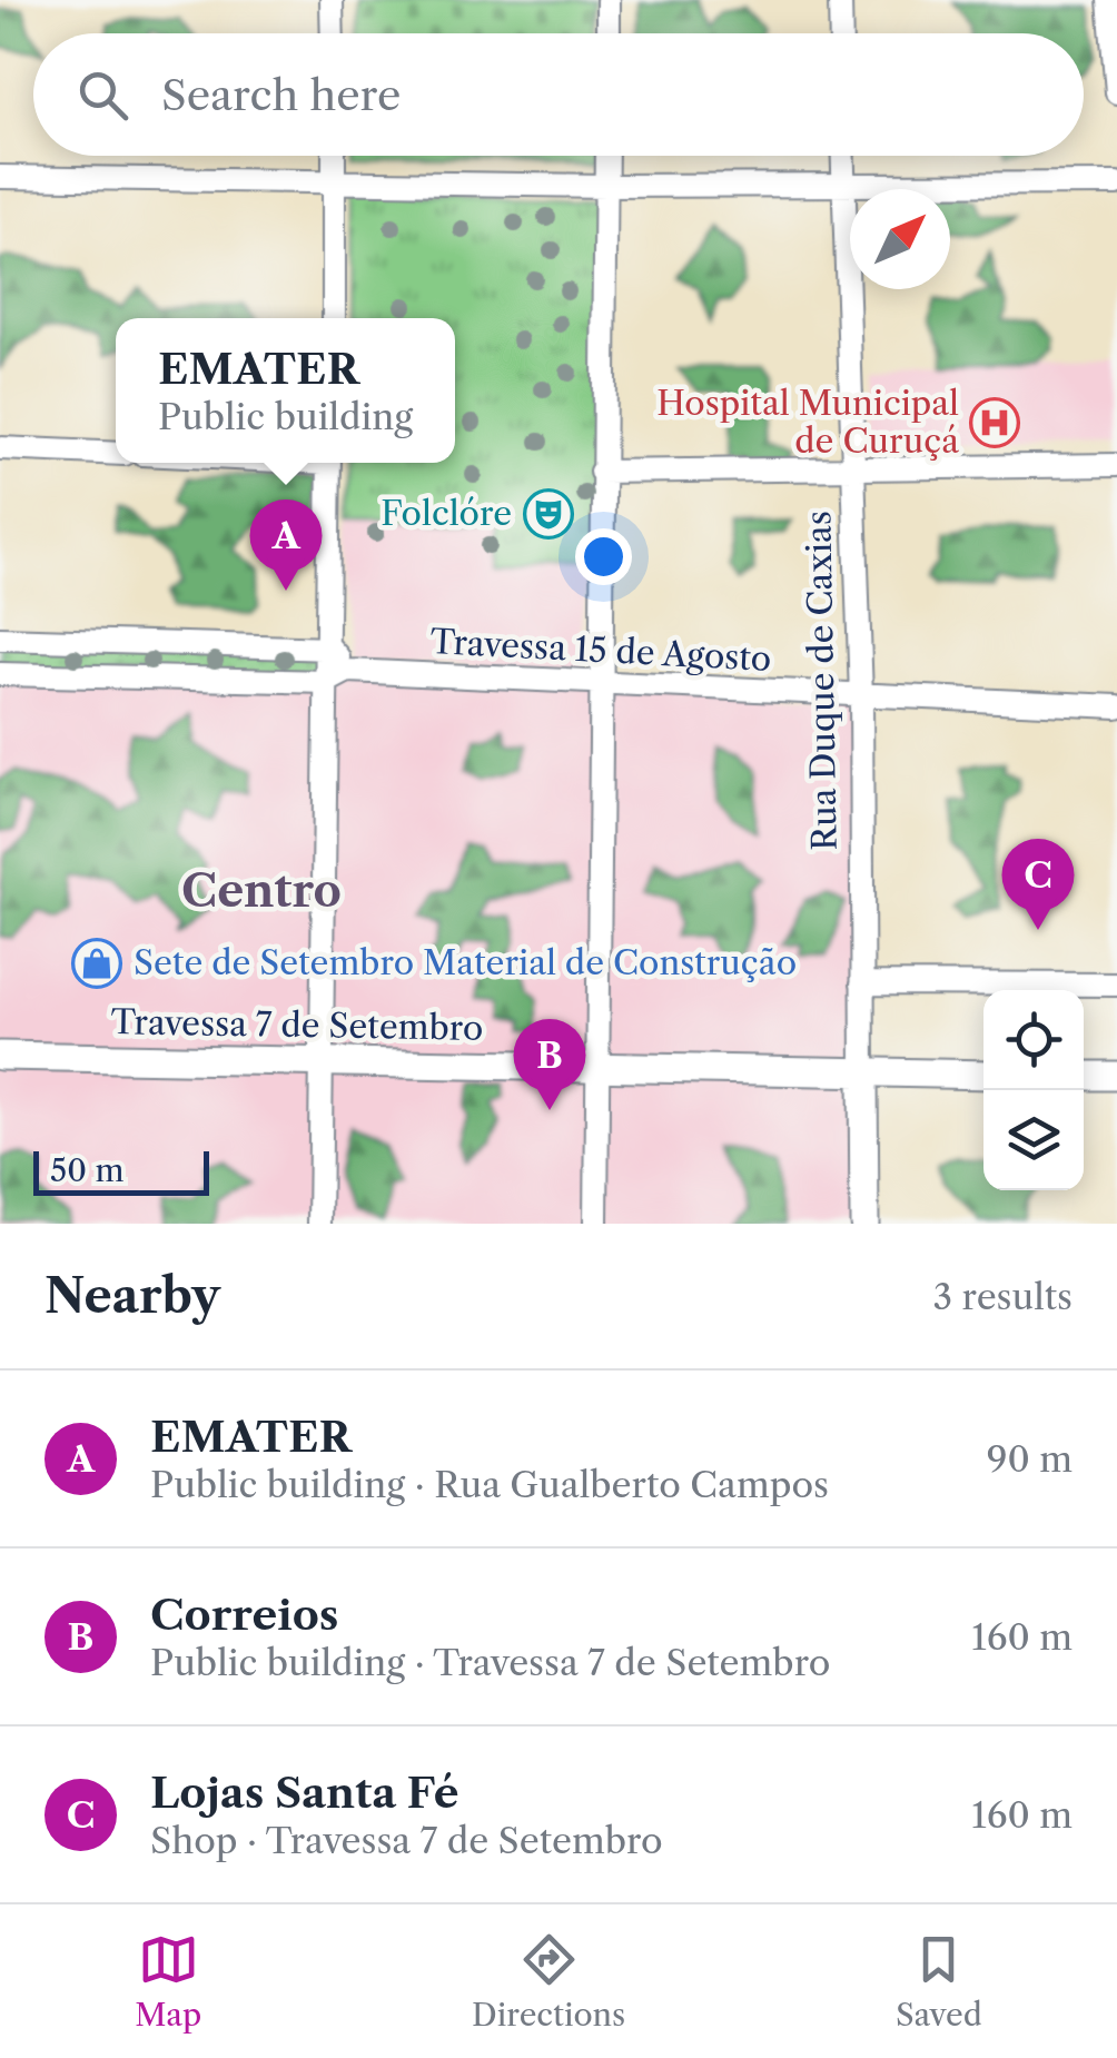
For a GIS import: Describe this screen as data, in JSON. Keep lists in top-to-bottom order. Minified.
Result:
{"streets":{"street":["Travessa 15 de Agosto","Rua Duque de Caxias","Travessa 7 de Setembro"]},"crossings":[["Travessa 15 de Agosto","Rua Duque de Caxias"],["Rua Duque de Caxias","Travessa 7 de Setembro"]],"districts":["Centro"],"places":{"hospital":["Hospital Municipal de Curuçá"],"theatre":["Folclóre"],"shop":["Sete de Setembro Material de Construção"]},"scale_bar":"50 m","north":"top right","page":{"search":"Search here","popup":["EMATER","Public building"],"pins":["A","C","B"],"scale":"50 m","heading":["Nearby","3 results"],"list":[{"mark":"A","name":"EMATER","note":"Public building · Rua Gualberto Campos","value":"90 m"},{"mark":"B","name":"Correios","note":"Public building · Travessa 7 de Setembro","value":"160 m"},{"mark":"C","name":"Lojas Santa Fé","note":"Shop · Travessa 7 de Setembro","value":"160 m"}],"nav":["Map","Directions","Saved"]}}
